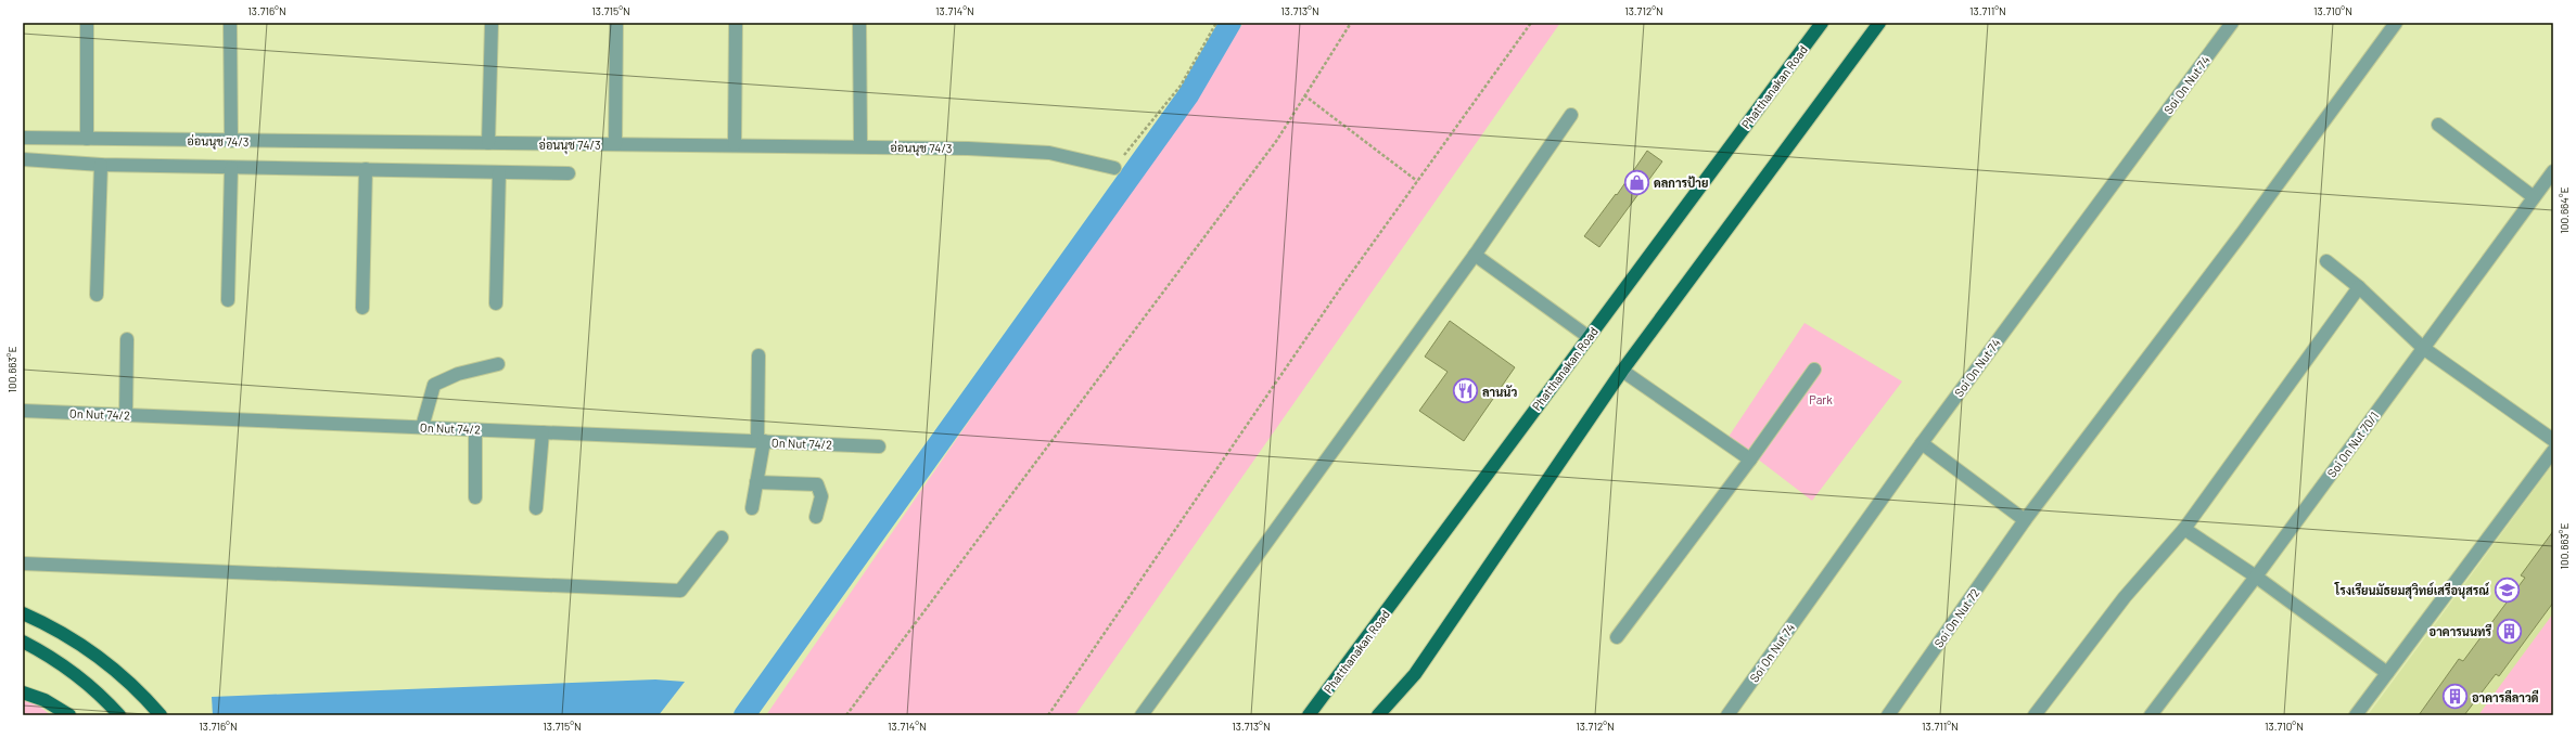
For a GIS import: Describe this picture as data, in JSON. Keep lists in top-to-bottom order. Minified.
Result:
{"streets":{"main road":["Phatthanakan Road"],"street":["Soi On Nut 74","อ่อนนุช 74/3","On Nut 74/2","Soi On Nut 70/1","Soi On Nut 72"]},"parks":["Park"],"places":{"shop":["ดลการป้าย"],"restaurant":["ลานนัว"],"school or university":["โรงเรียนมัธยมสุวิทย์เสรีอนุสรณ์"],"building":["อาคารนนทรี","อาคารลีลาวดี"]},"coordinates":["13.716°N","13.715°N","13.714°N","13.713°N","13.712°N","13.711°N","13.710°N","100.664°E","100.663°E"]}
